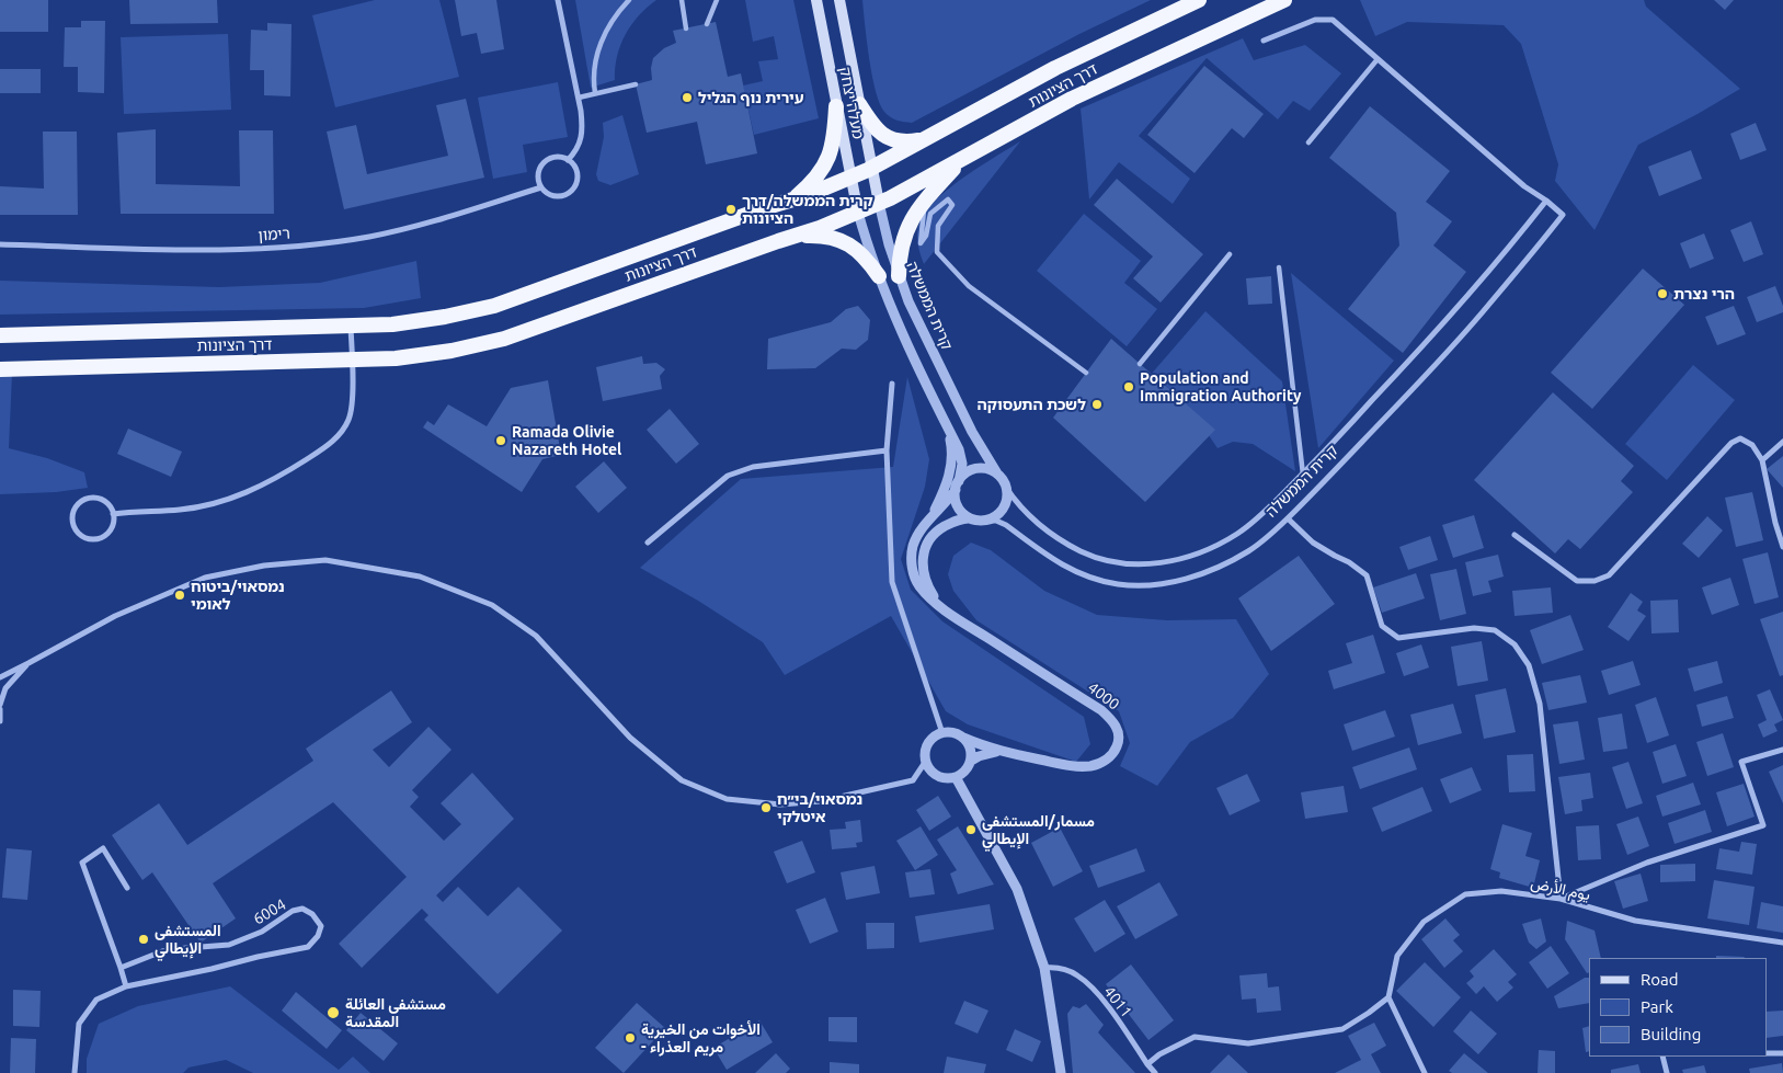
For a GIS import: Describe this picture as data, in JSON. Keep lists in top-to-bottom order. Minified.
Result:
{"streets":{"highway":["דרך הציונות"],"main road":["מעלה יצחק"],"street":["רימון","קרית הממשלה","4000","يوم الأرض","6004","4011"]},"crossings":[["דרך הציונות","מעלה יצחק"],["דרך הציונות","קרית הממשלה"],["מעלה יצחק","קרית הממשלה"],["קרית הממשלה","4000"]],"places":["עירית נוף הגליל","קרית הממשלה/דרך הציונות","הרי נצרת","Population and Immigration Authority","לשכת התעסוקה","Ramada Olivie Nazareth Hotel","נמסאוי/ביטוח לאומי","נמסאוי/בי״ח איטלקי","مسمار/المستشفى الإيطالي","المستشفى الإيطالي","مستشفى العائلة المقدسة","الأخوات من الخيرية - مريم العذراء"],"legend":["Road","Park","Building"]}
